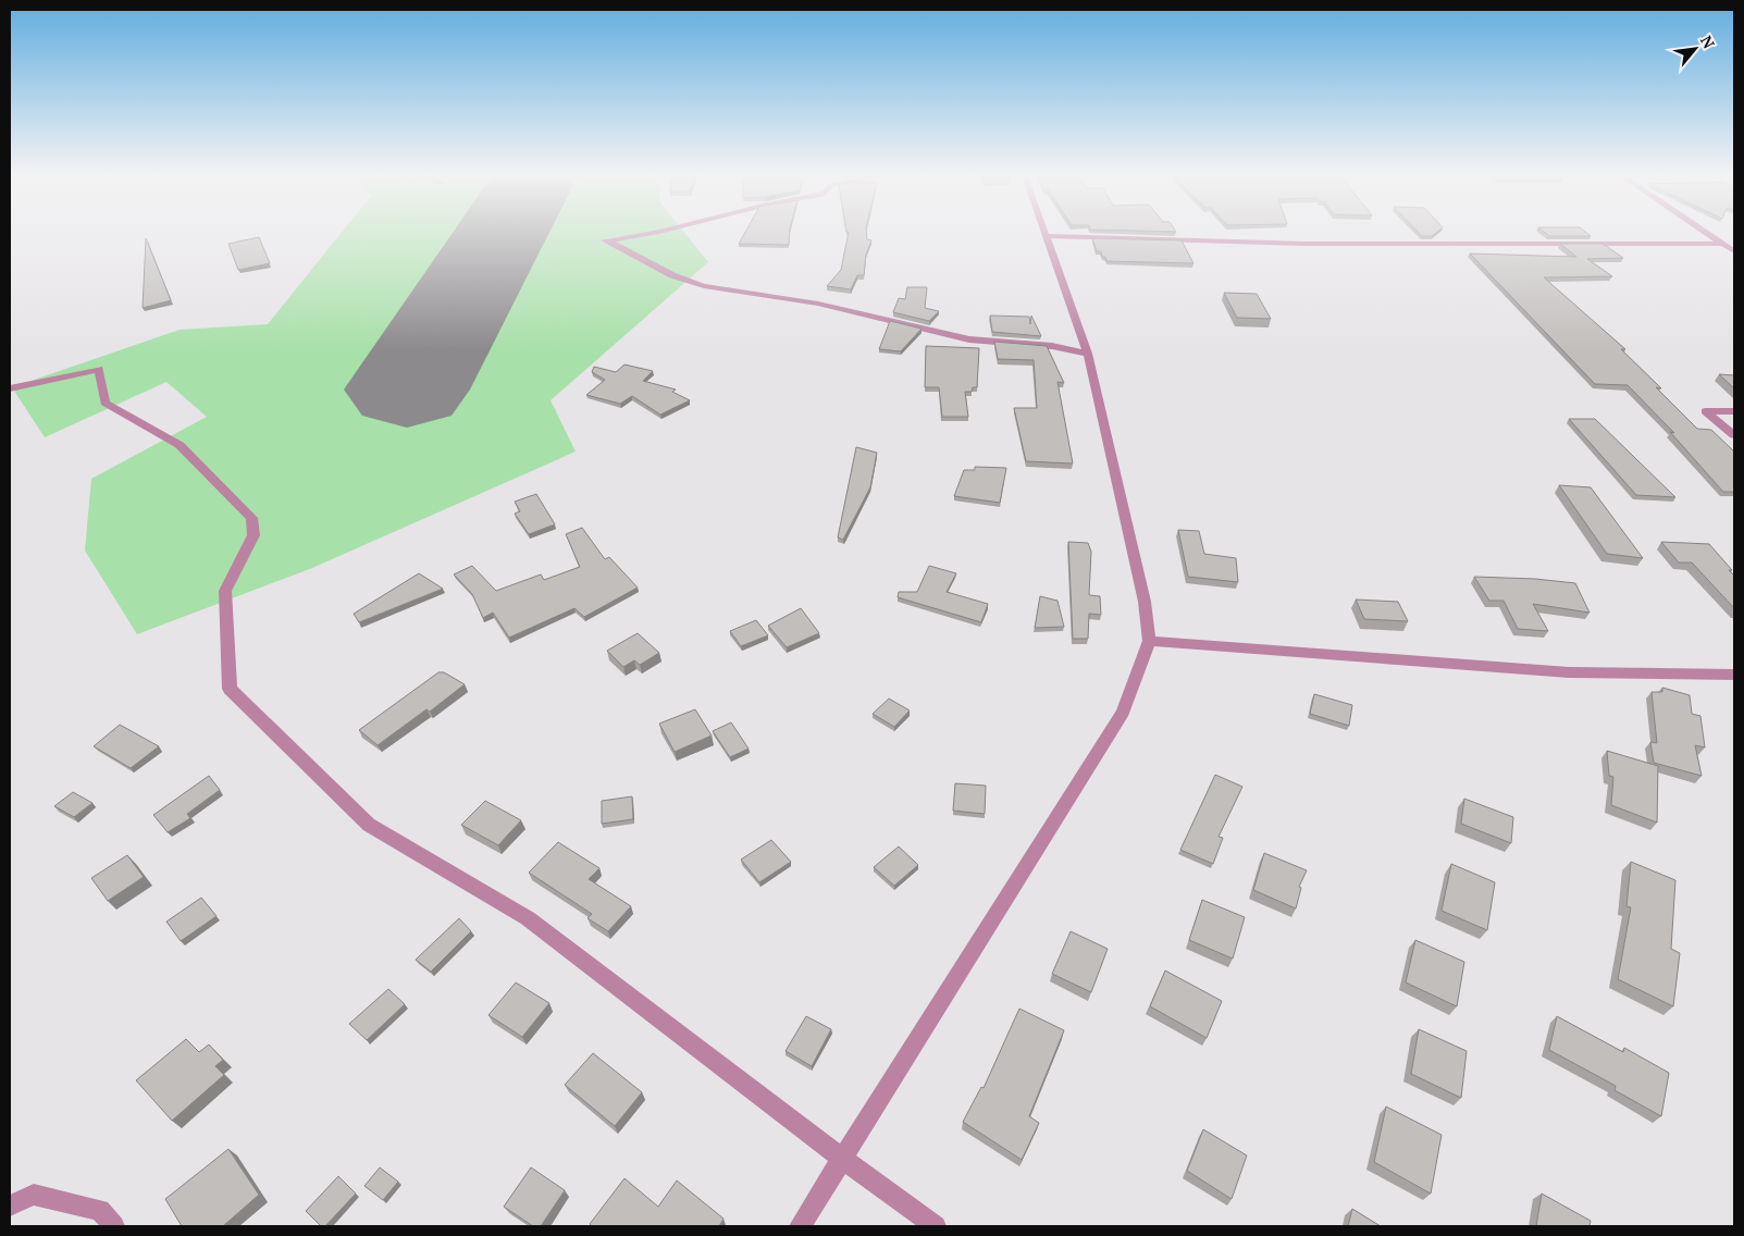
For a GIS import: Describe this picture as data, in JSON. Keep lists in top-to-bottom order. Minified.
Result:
{"north":"top right"}
